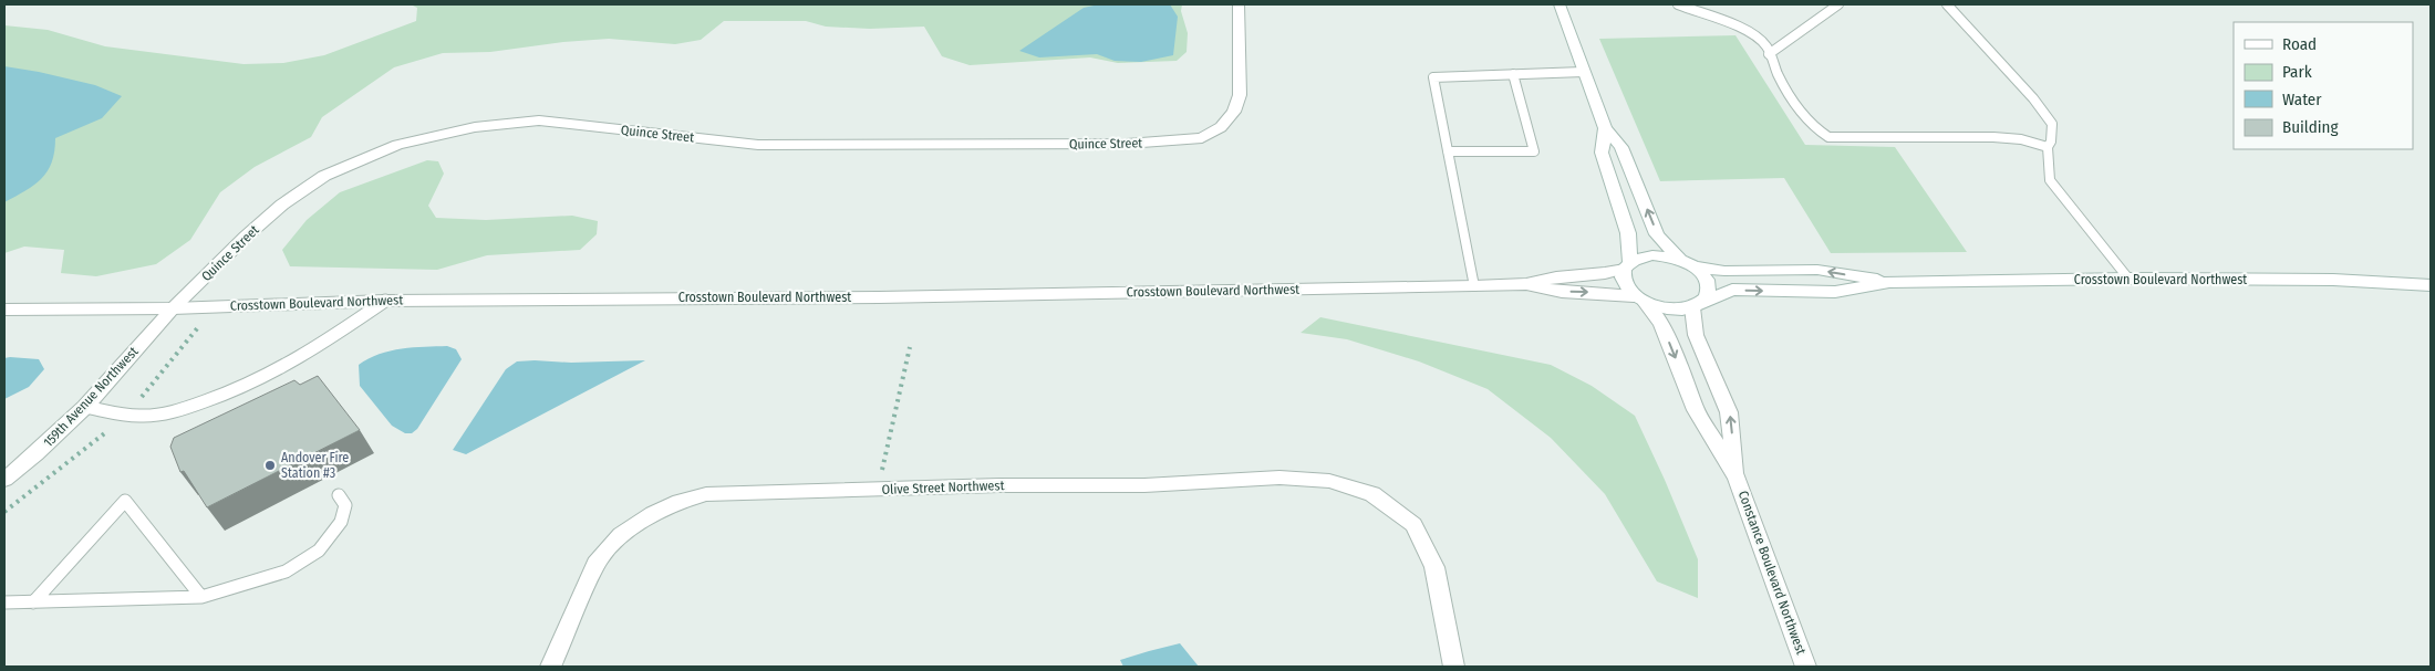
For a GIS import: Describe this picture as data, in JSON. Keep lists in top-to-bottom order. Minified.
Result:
{"streets":{"street":["Quince Street","Crosstown Boulevard Northwest","159th Avenue Northwest","Olive Street Northwest","Constance Boulevard Northwest"]},"crossings":[["Quince Street","Crosstown Boulevard Northwest"],["Quince Street","159th Avenue Northwest"],["Crosstown Boulevard Northwest","159th Avenue Northwest"],["Crosstown Boulevard Northwest","Constance Boulevard Northwest"]],"places":["Andover Fire Station #3"],"legend":["Road","Park","Water","Building"]}
